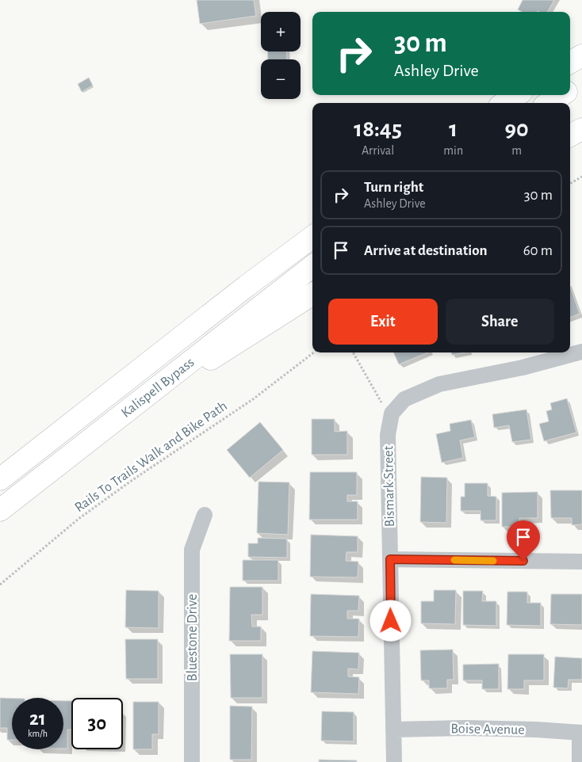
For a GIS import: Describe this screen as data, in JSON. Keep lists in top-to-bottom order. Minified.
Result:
{"streets":{"highway":["Kalispell Bypass"],"street":["Bismark Street","Bluestone Drive","Boise Avenue"],"path":["Rails To Trails Walk and Bike Path"]},"crossings":[["Bismark Street","Boise Avenue"]],"page":{"map_buttons":["+","−"],"turn":["30 m","Ashley Drive"],"eta":["18:45","Arrival","1","min","90","m"],"list":[{"name":"Turn right","note":"Ashley Drive","value":"30 m"},{"name":"Arrive at destination","value":"60 m"}],"buttons":["Exit","Share"],"speed":"21 km/h","limit":"30"}}
